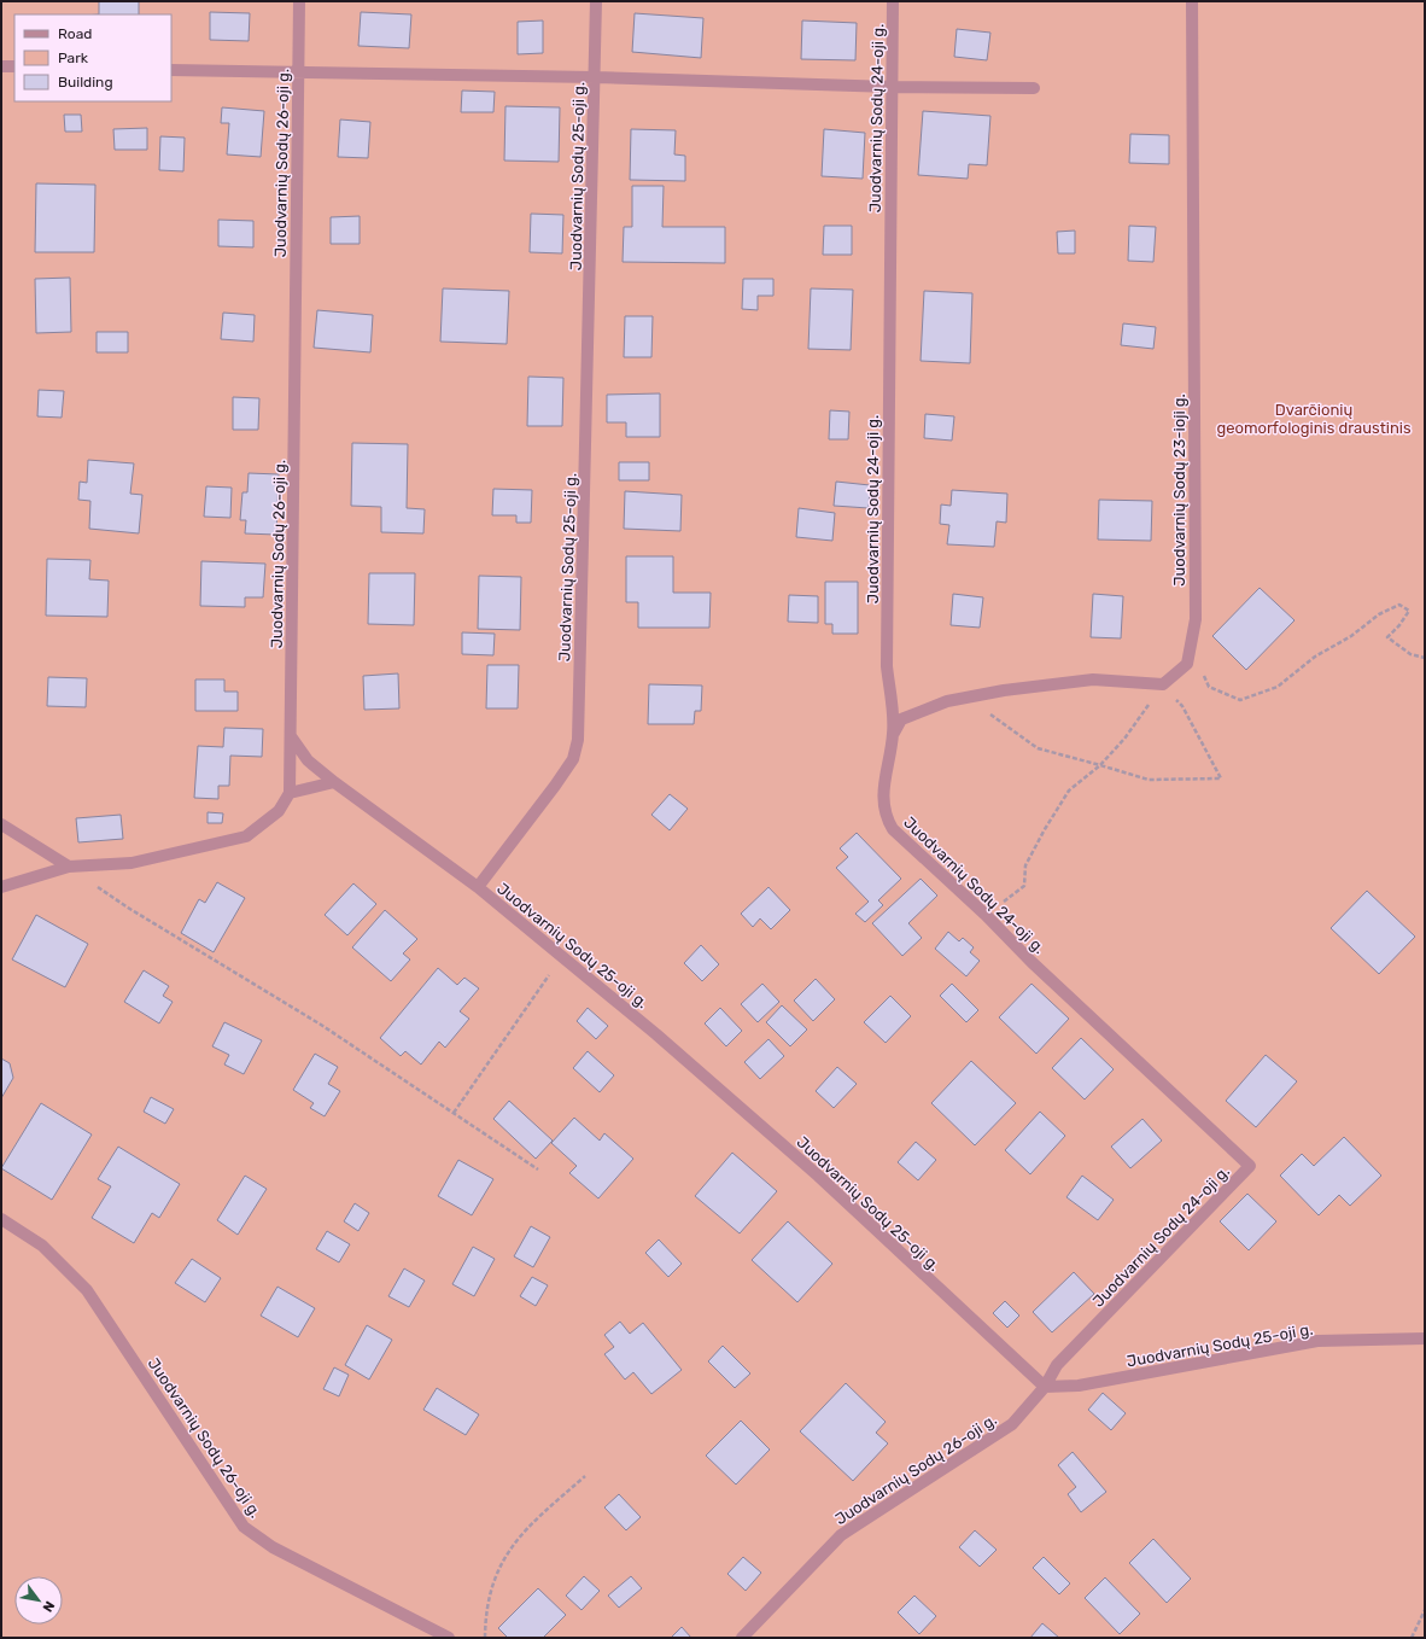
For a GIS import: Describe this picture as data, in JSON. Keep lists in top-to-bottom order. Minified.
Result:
{"streets":{"street":["Juodvarnių Sodų 24-oji g.","Juodvarnių Sodų 26-oji g.","Juodvarnių Sodų 25-oji g.","Juodvarnių Sodų 23-ioji g."]},"crossings":[["Juodvarnių Sodų 24-oji g.","Juodvarnių Sodų 26-oji g."],["Juodvarnių Sodų 24-oji g.","Juodvarnių Sodų 25-oji g."],["Juodvarnių Sodų 26-oji g.","Juodvarnių Sodų 25-oji g."]],"parks":["Dvarčionių geomorfologinis draustinis"],"legend":["Road","Park","Building"],"north":"bottom right"}
